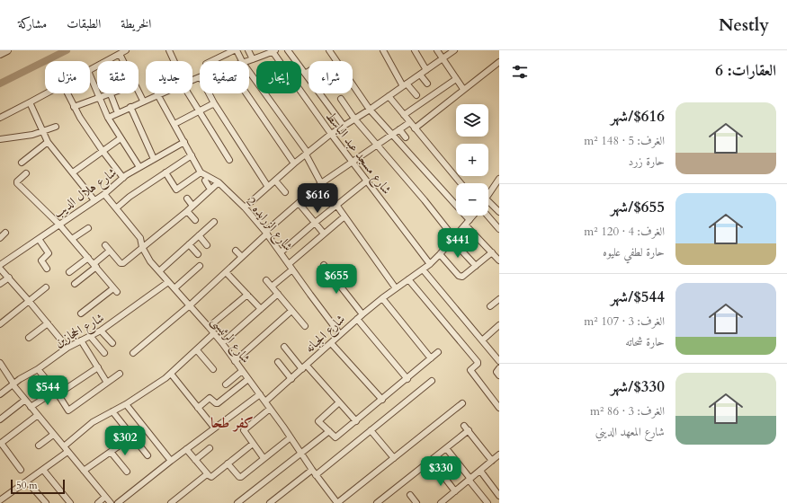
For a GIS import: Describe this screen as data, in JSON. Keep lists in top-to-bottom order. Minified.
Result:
{"streets":{"street":["شارع مسجد عبد الباسط","شارع هلال الديب","شارع الزرايده 2","شارع الحجازين","شارع الجبانه","شارع الرئيسى"]},"crossings":[["شارع مسجد عبد الباسط","شارع الجبانه"],["شارع هلال الديب","شارع الرئيسى"],["شارع الزرايده 2","شارع الجبانه"],["شارع الحجازين","شارع الرئيسى"],["شارع الجبانه","شارع الرئيسى"]],"districts":["كفر طحا"],"scale_bar":"50 m","page":{"header":"Nestly","nav":["الخريطة","الطبقات","مشاركة"],"heading":"العقارات: 6","chip":["شراء","إيجار","تصفية","جديد","شقة","منزل"],"list":[{"name":"$616/شهر","note":"الغرف: 5 · 148 m² · حارة زرد"},{"name":"$655/شهر","note":"الغرف: 4 · 120 m² · حارة لطفي عليوه"},{"name":"$544/شهر","note":"الغرف: 3 · 107 m² · حارة شحاته"},{"name":"$330/شهر","note":"الغرف: 3 · 86 m² · شارع المعهد الديني"}],"map_buttons":["+","−"],"price":["$616","$441","$655","$544","$302","$330"],"scale":"50 m"}}
